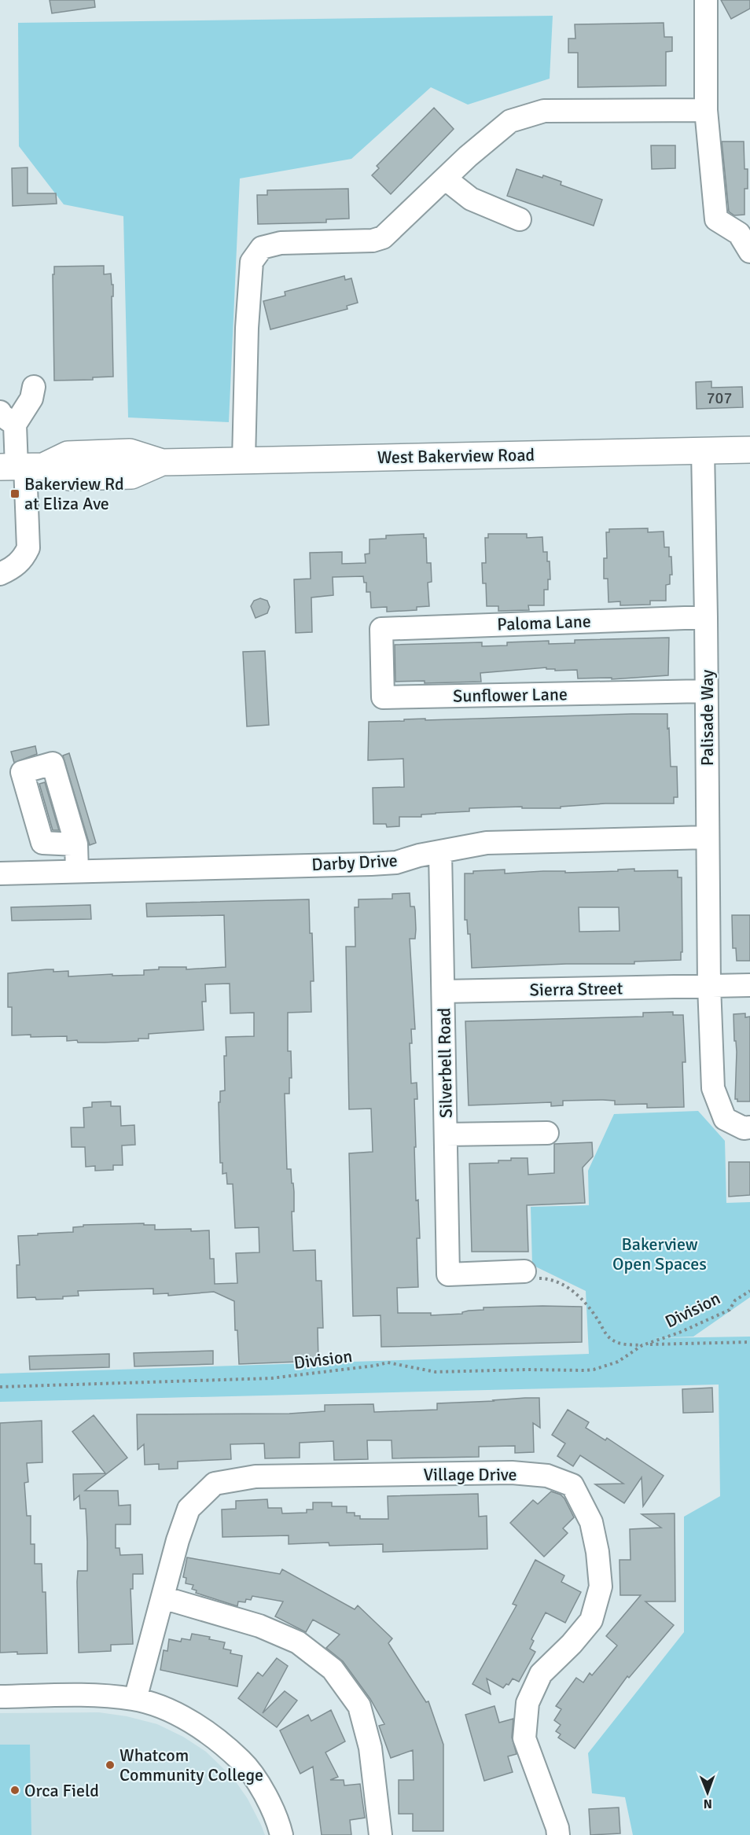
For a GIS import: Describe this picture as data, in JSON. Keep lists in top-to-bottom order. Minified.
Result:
{"streets":{"main road":["West Bakerview Road"],"street":["Paloma Lane","Sunflower Lane","Palisade Way","Darby Drive","Sierra Street","Silverbell Road","Village Drive"],"path":["Division"]},"crossings":[["West Bakerview Road","Palisade Way"],["Paloma Lane","Sunflower Lane"],["Paloma Lane","Palisade Way"],["Sunflower Lane","Palisade Way"],["Palisade Way","Darby Drive"],["Palisade Way","Sierra Street"],["Darby Drive","Silverbell Road"],["Sierra Street","Silverbell Road"],["Silverbell Road","Division"]],"parks":["Bakerview Open Spaces"],"places":{"transit":["Bakerview Rd at Eliza Ave"],"other":["Whatcom Community College","Orca Field"]},"house_numbers":["707"],"north":"bottom"}
